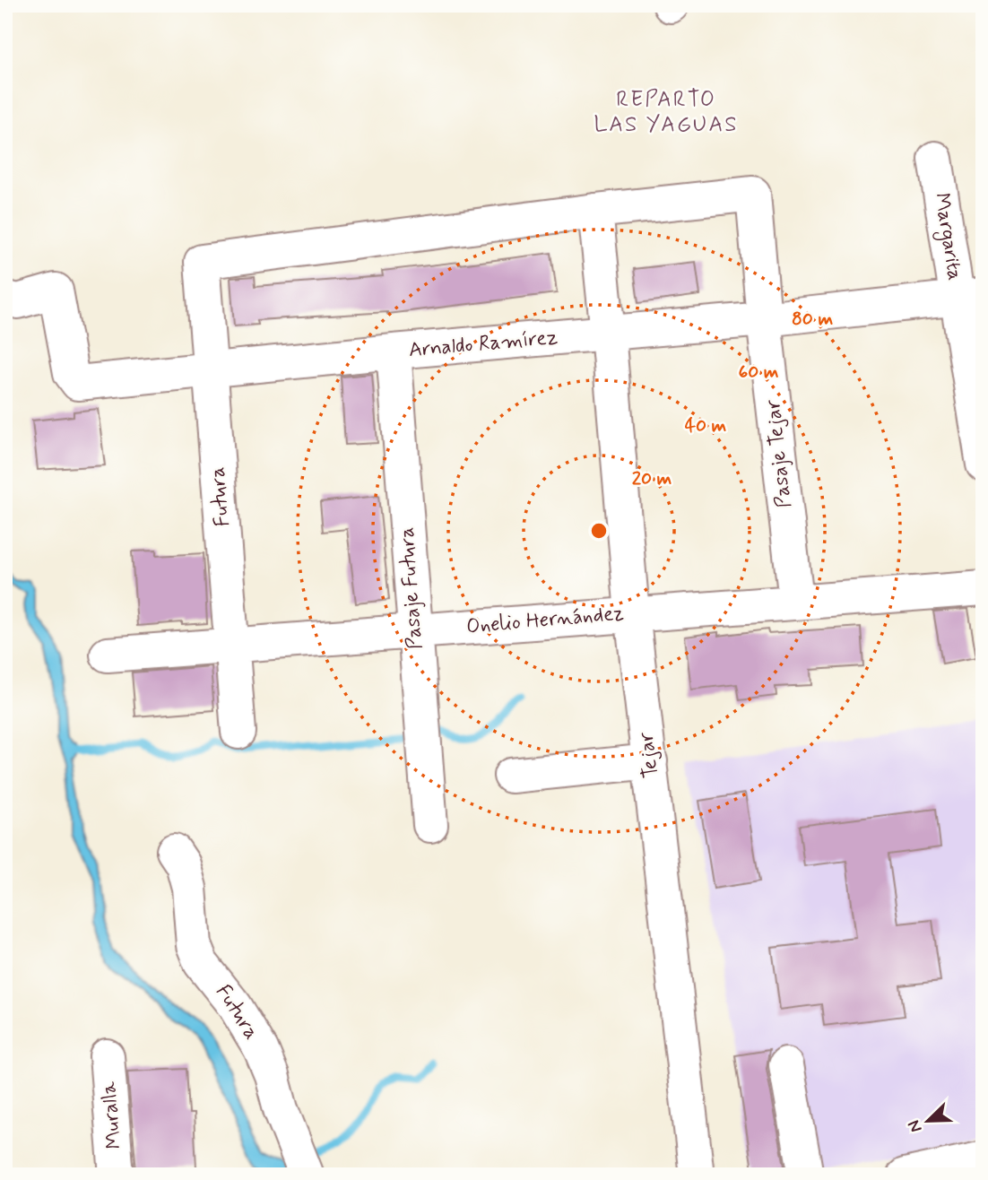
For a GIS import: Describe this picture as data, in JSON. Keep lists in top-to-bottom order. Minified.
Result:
{"streets":{"street":["Margarita","Arnaldo Ramírez","Pasaje Tejar","Futura","Pasaje Futura","Onelio Hernández","Tejar","Muralla"]},"crossings":[["Margarita","Arnaldo Ramírez"],["Arnaldo Ramírez","Pasaje Tejar"],["Arnaldo Ramírez","Futura"],["Arnaldo Ramírez","Pasaje Futura"],["Arnaldo Ramírez","Tejar"],["Pasaje Tejar","Futura"],["Pasaje Tejar","Onelio Hernández"],["Pasaje Tejar","Tejar"],["Futura","Onelio Hernández"],["Futura","Tejar"],["Pasaje Futura","Onelio Hernández"],["Onelio Hernández","Tejar"]],"districts":["REPARTO LAS YAGUAS"],"north":"bottom left","rings":["80 m","60 m","40 m","20 m"]}
